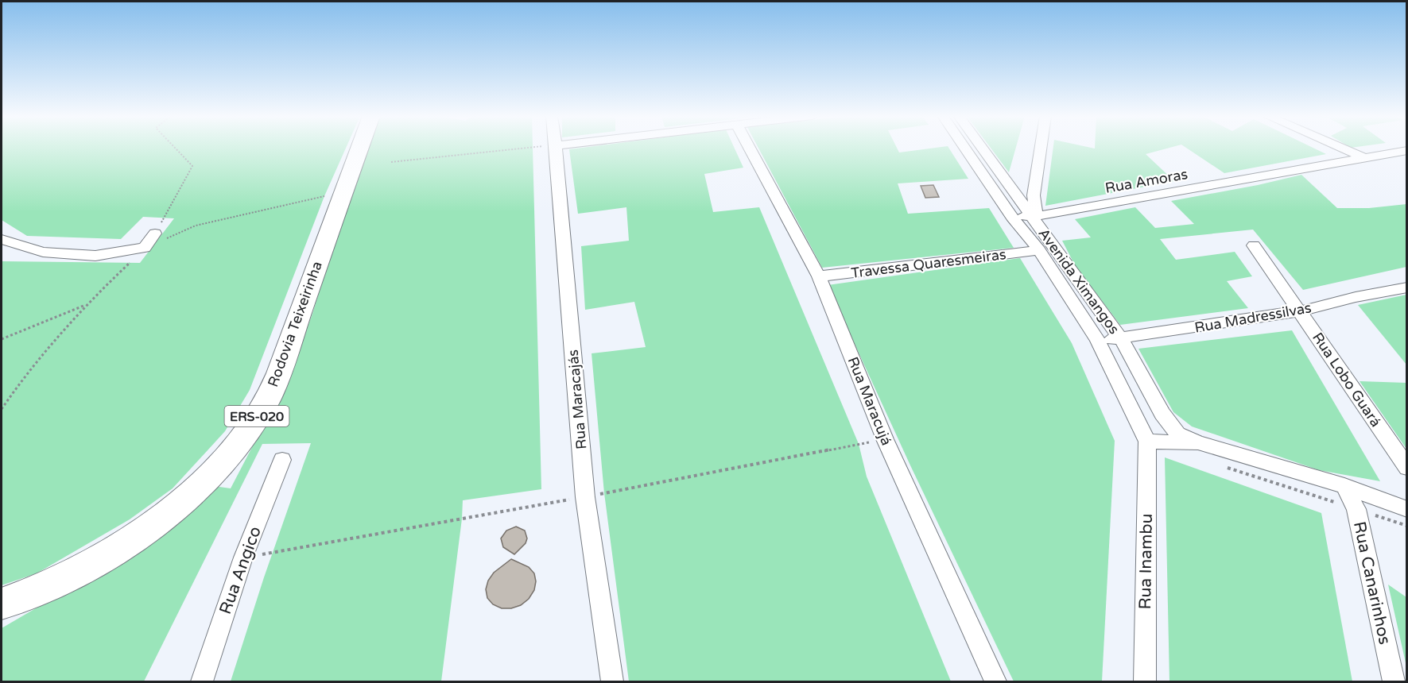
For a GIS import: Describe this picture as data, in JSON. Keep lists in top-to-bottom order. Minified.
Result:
{"streets":{"main road":["Rodovia Teixeirinha","ERS-020"],"street":["Rua Amoras","Travessa Quaresmeiras","Avenida Ximangos","Rua Madressilvas","Rua Lobo Guará","Rua Maracajás","Rua Maracujá","Rua Inambu","Rua Angico","Rua Canarinhos"]},"crossings":[["Rua Amoras","Avenida Ximangos"],["Travessa Quaresmeiras","Avenida Ximangos"],["Travessa Quaresmeiras","Rua Maracujá"],["Avenida Ximangos","Rua Madressilvas"],["Avenida Ximangos","Rua Inambu"],["Avenida Ximangos","Rua Canarinhos"],["Rua Madressilvas","Rua Lobo Guará"]]}
